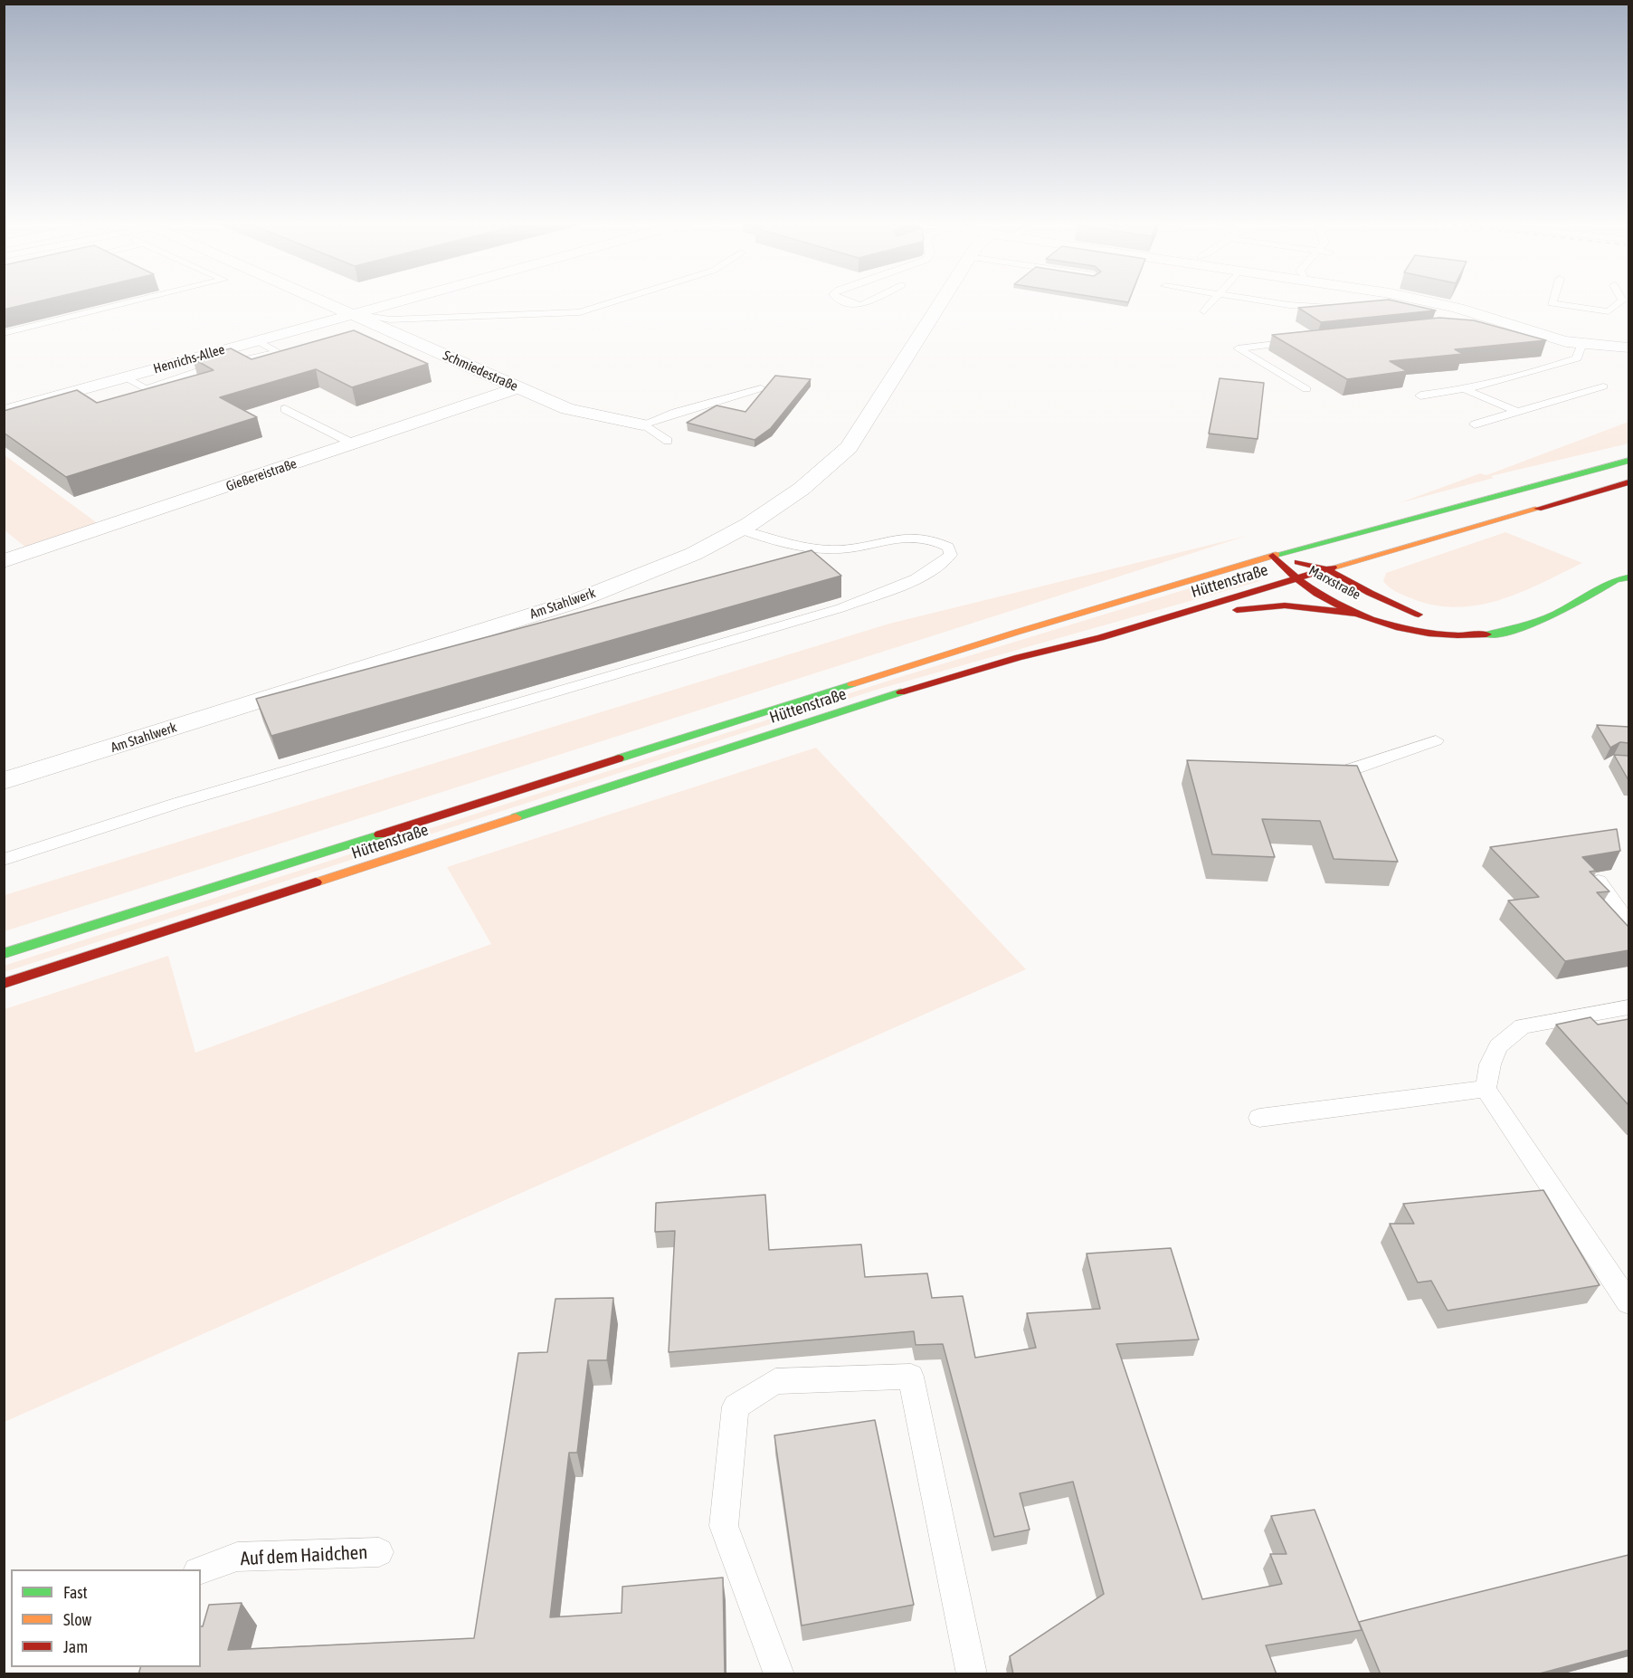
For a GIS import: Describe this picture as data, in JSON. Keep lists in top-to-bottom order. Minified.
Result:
{"streets":{"main road":["Hüttenstraße","Marxstraße"],"street":["Henrichs-Allee","Schmiedestraße","Gießereistraße","Am Stahlwerk"],"lane":["Auf dem Haidchen"]},"crossings":[["Henrichs-Allee","Schmiedestraße"],["Schmiedestraße","Gießereistraße"],["Hüttenstraße","Marxstraße"]],"legend":["Fast","Slow","Jam"]}
